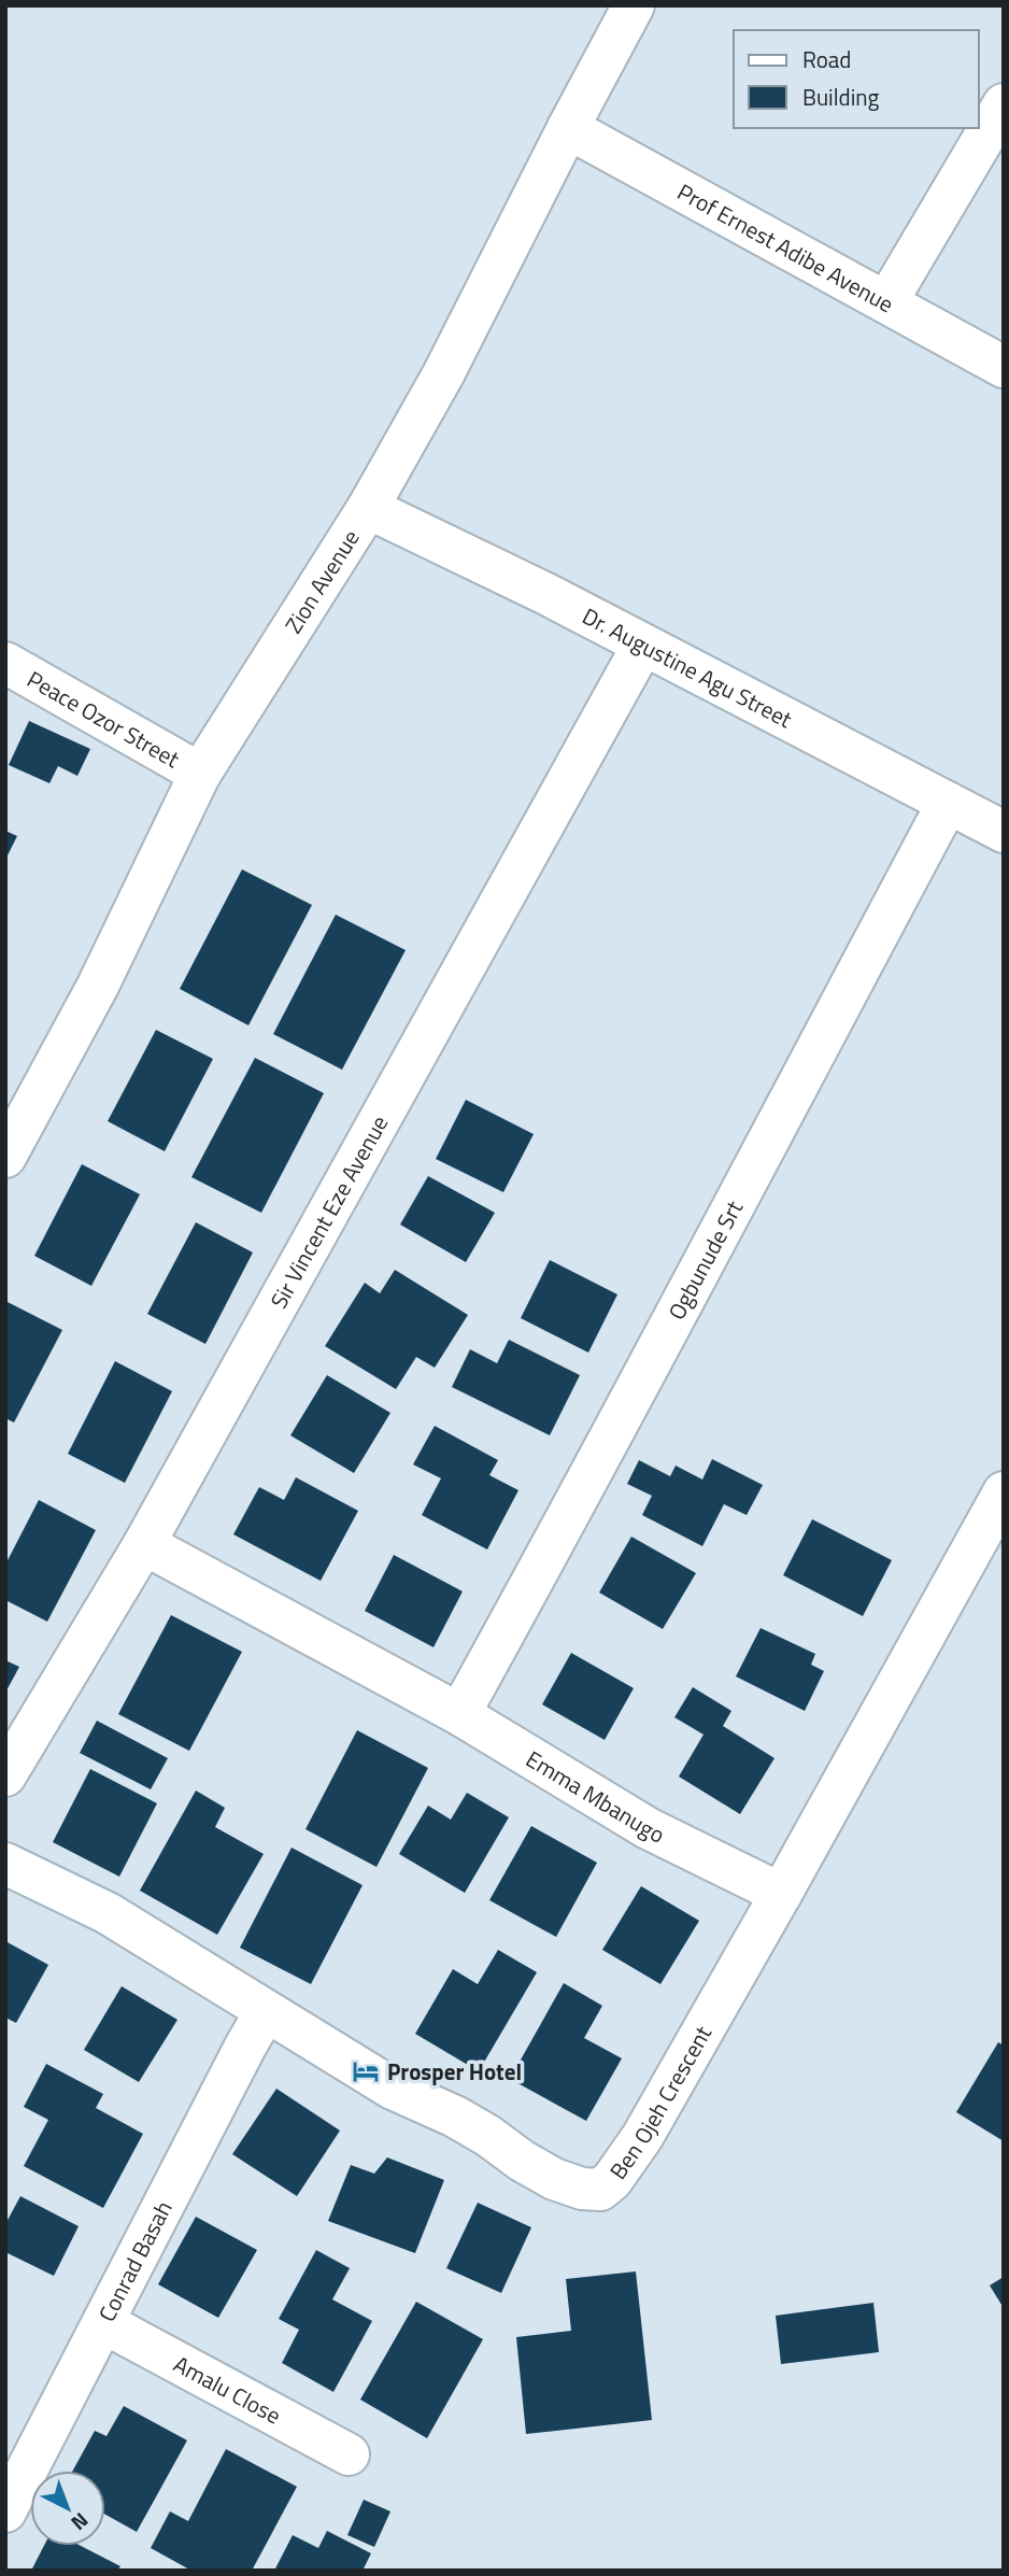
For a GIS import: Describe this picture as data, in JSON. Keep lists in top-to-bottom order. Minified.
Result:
{"streets":{"street":["Prof Ernest Adibe Avenue","Zion Avenue","Dr. Augustine Agu Street","Peace Ozor Street","Sir Vincent Eze Avenue","Ogbunude Srt","Emma Mbanugo","Ben Ojeh Crescent","Conrad Basah","Amalu Close"]},"crossings":[["Prof Ernest Adibe Avenue","Zion Avenue"],["Zion Avenue","Dr. Augustine Agu Street"],["Zion Avenue","Peace Ozor Street"],["Dr. Augustine Agu Street","Sir Vincent Eze Avenue"],["Dr. Augustine Agu Street","Ogbunude Srt"],["Sir Vincent Eze Avenue","Emma Mbanugo"],["Ogbunude Srt","Emma Mbanugo"],["Emma Mbanugo","Ben Ojeh Crescent"],["Ben Ojeh Crescent","Conrad Basah"],["Conrad Basah","Amalu Close"]],"places":{"hotel":["Prosper Hotel"]},"legend":["Road","Building"],"north":"bottom right"}
